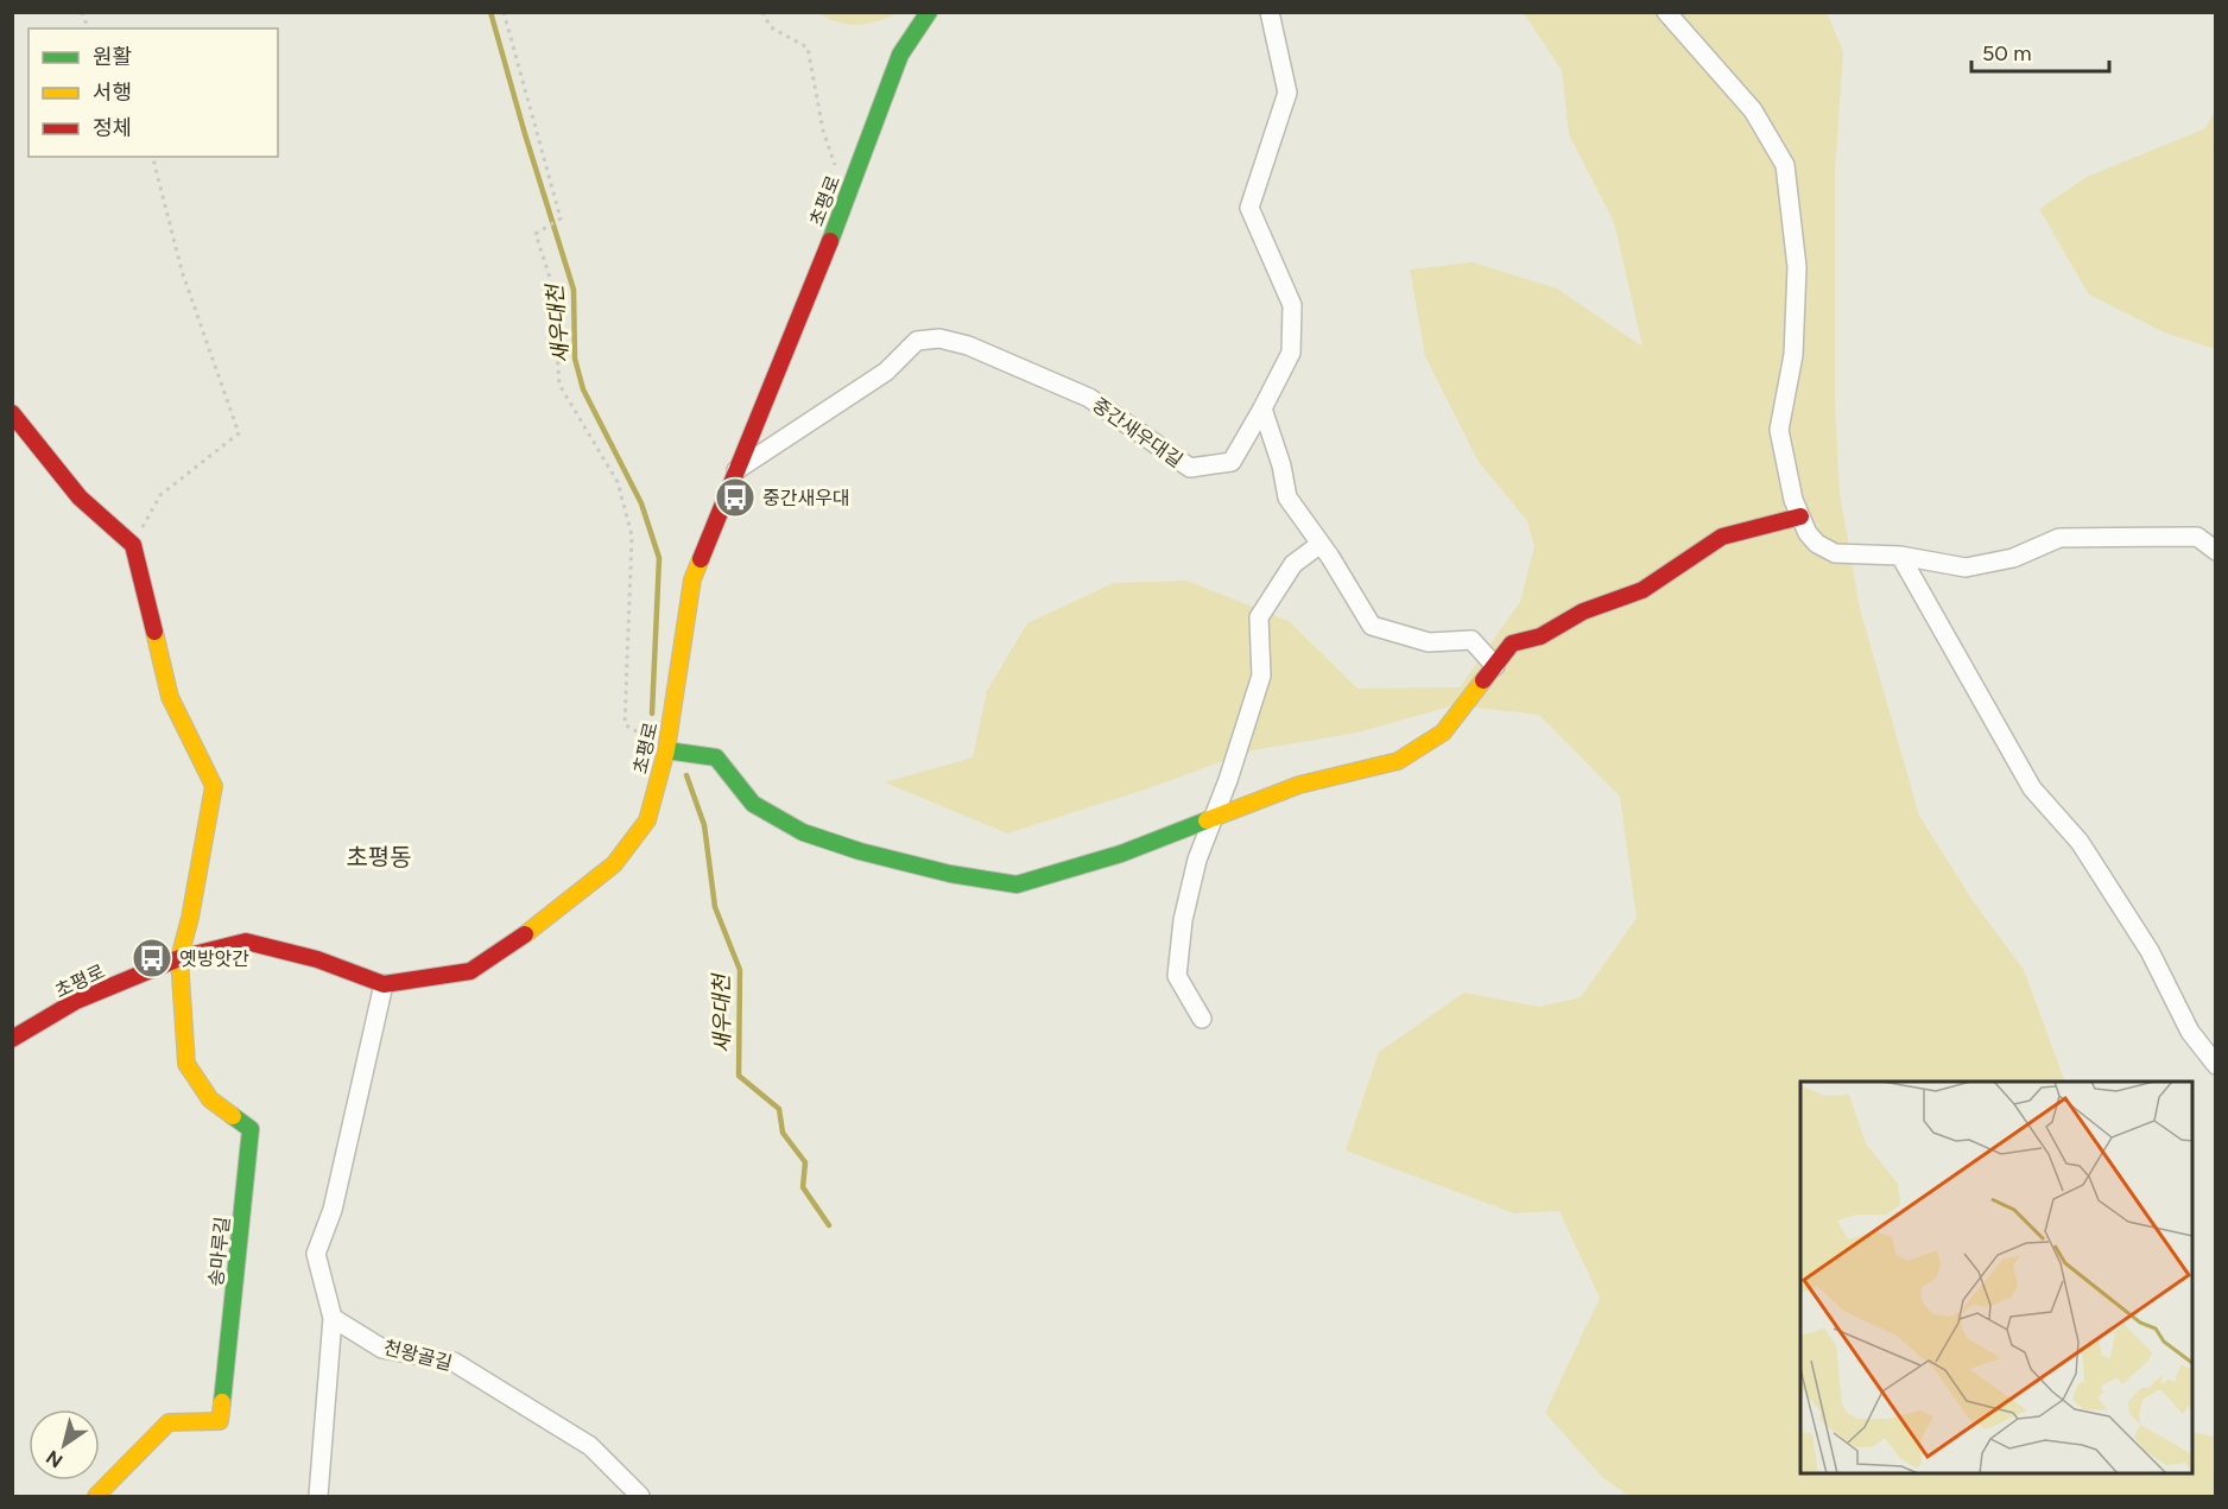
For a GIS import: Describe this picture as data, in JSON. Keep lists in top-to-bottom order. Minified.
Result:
{"streets":{"street":["초평로","중간새우대길","송마루길","천왕골길"]},"crossings":[["초평로","중간새우대길"],["초평로","송마루길"]],"districts":["초평동"],"water":["새우대천"],"places":{"bus stop":["중간새우대","옛방앗간"]},"legend":["원활","서행","정체"],"scale_bar":"50 m","north":"bottom left"}
